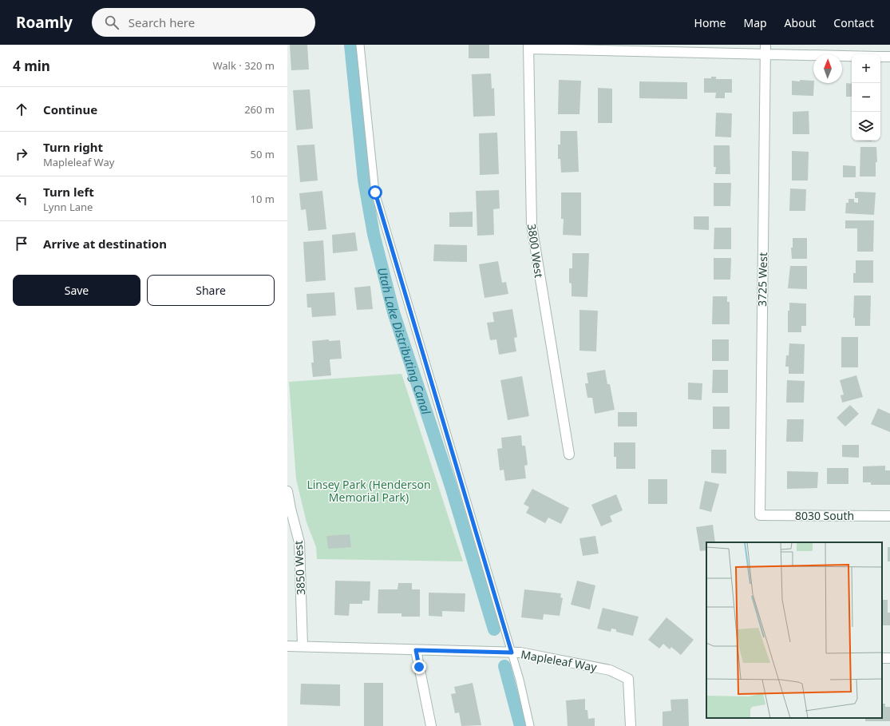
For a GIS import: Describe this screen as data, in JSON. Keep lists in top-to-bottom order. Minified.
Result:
{"streets":{"street":["3800 West","3725 West","8030 South","3850 West","Mapleleaf Way"]},"crossings":[["3725 West","8030 South"],["3850 West","Mapleleaf Way"]],"water":["Utah Lake Distributing Canal"],"parks":["Linsey Park (Henderson Memorial Park)"],"north":"top","page":{"header":"Roamly","search":"Search here","nav":["Home","Map","About","Contact"],"heading":["4 min","Walk · 320 m"],"map_buttons":["+","−"],"list":[["Continue","260 m"],["Turn right","Mapleleaf Way","50 m"],["Turn left","Lynn Lane","10 m"],"Arrive at destination"],"buttons":["Save","Share"]}}
